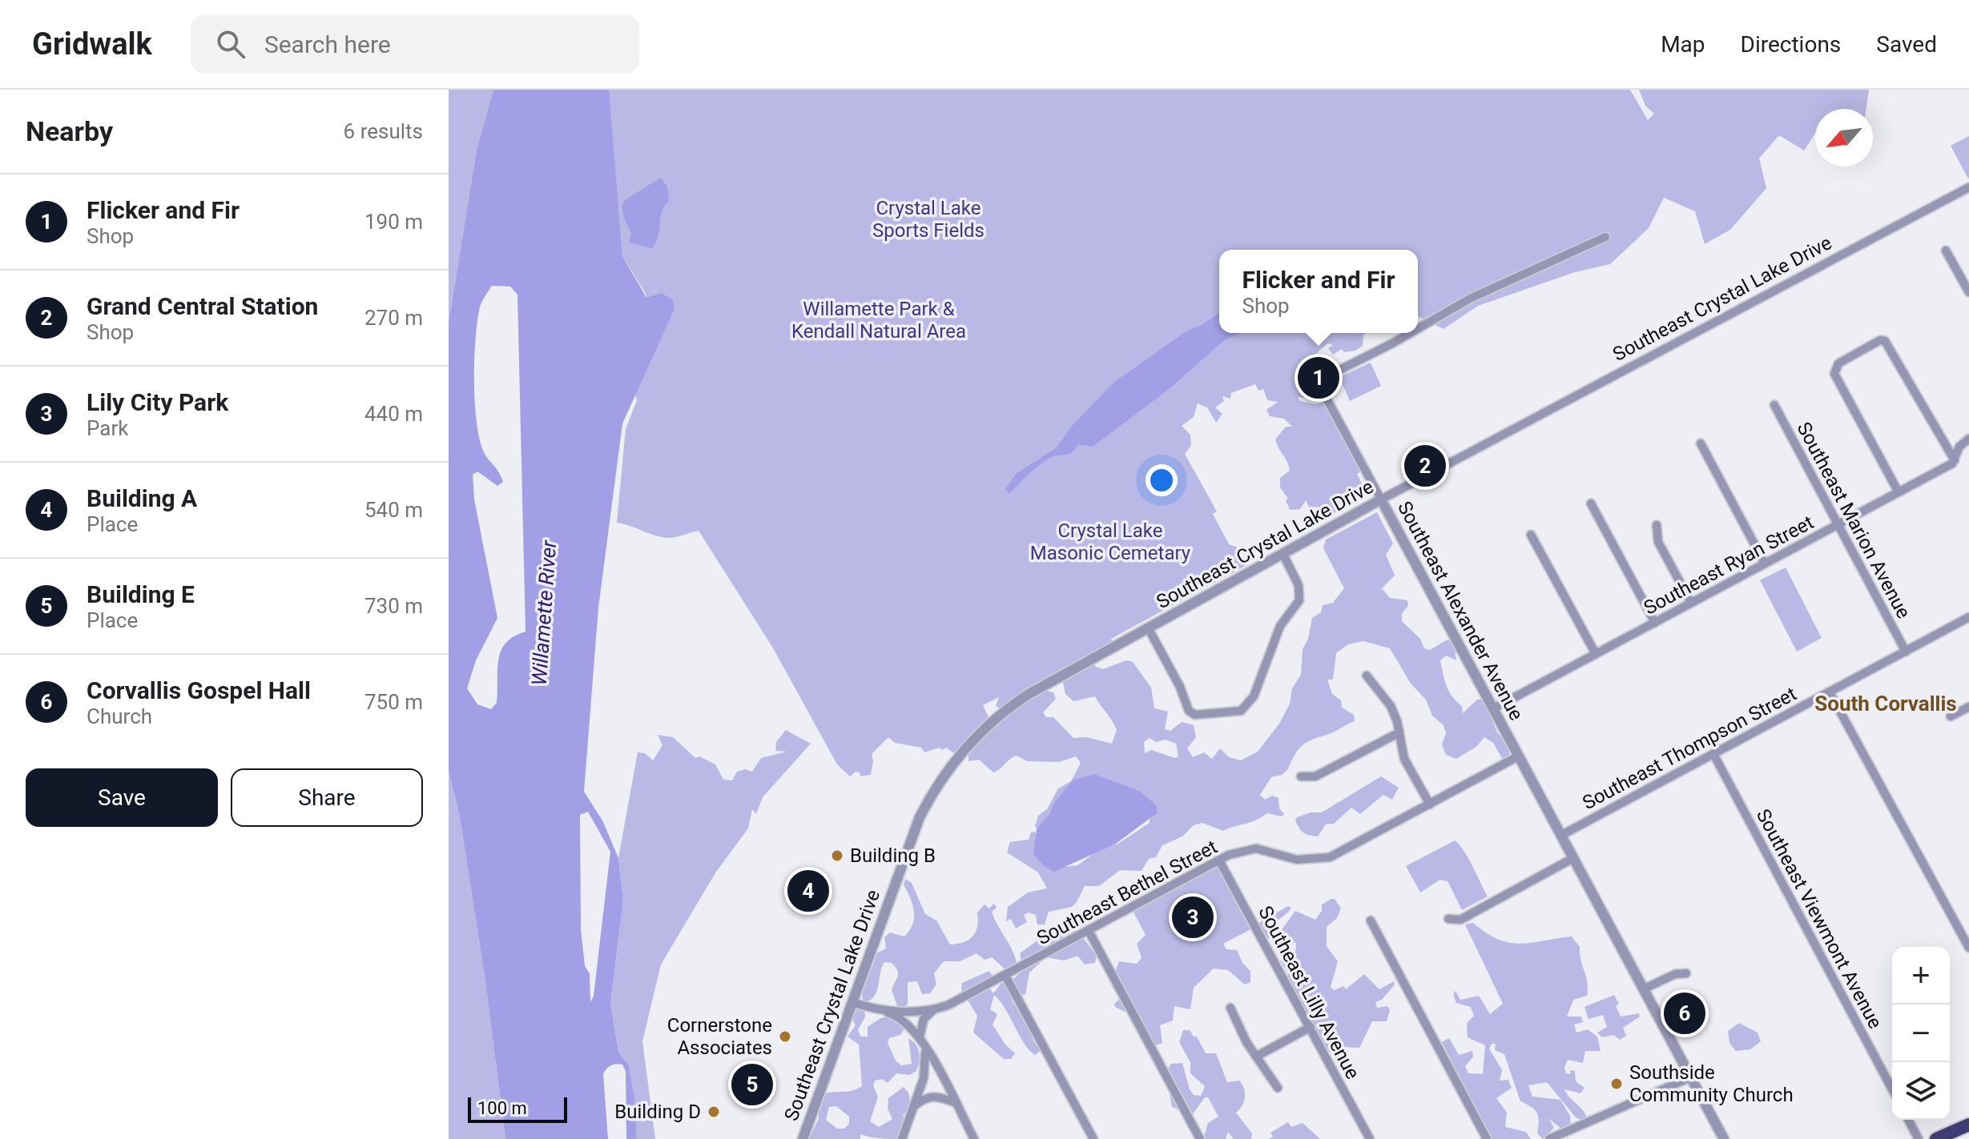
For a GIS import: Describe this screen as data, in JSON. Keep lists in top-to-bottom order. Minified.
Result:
{"streets":{"street":["Southeast Crystal Lake Drive","Southeast Marion Avenue","Southeast Ryan Street","Southeast Alexander Avenue","Southeast Thompson Street","Southeast Bethel Street","Southeast Viewmont Avenue","Southeast Lilly Avenue"]},"crossings":[["Southeast Crystal Lake Drive","Southeast Alexander Avenue"],["Southeast Crystal Lake Drive","Southeast Bethel Street"],["Southeast Marion Avenue","Southeast Ryan Street"],["Southeast Marion Avenue","Southeast Thompson Street"],["Southeast Ryan Street","Southeast Alexander Avenue"],["Southeast Alexander Avenue","Southeast Thompson Street"],["Southeast Alexander Avenue","Southeast Bethel Street"],["Southeast Thompson Street","Southeast Viewmont Avenue"],["Southeast Bethel Street","Southeast Lilly Avenue"]],"districts":["South Corvallis"],"water":["Willamette River"],"parks":["Crystal Lake Sports Fields","Willamette Park & Kendall Natural Area","Crystal Lake Masonic Cemetary"],"places":["Building B","Cornerstone Associates","Southside Community Church","Building D"],"scale_bar":"100 m","north":"bottom left","page":{"header":"Gridwalk","search":"Search here","nav":["Map","Directions","Saved"],"heading":["Nearby","6 results"],"list":[{"mark":"1","name":"Flicker and Fir","note":"Shop","value":"190 m"},{"mark":"2","name":"Grand Central Station","note":"Shop","value":"270 m"},{"mark":"3","name":"Lily City Park","note":"Park","value":"440 m"},{"mark":"4","name":"Building A","note":"Place","value":"540 m"},{"mark":"5","name":"Building E","note":"Place","value":"730 m"},{"mark":"6","name":"Corvallis Gospel Hall","note":"Church","value":"750 m"}],"popup":["Flicker and Fir","Shop"],"pins":["1","2","4","3","6","5"],"buttons":["Save","Share"],"map_buttons":["+","−"],"scale":"100 m"}}
